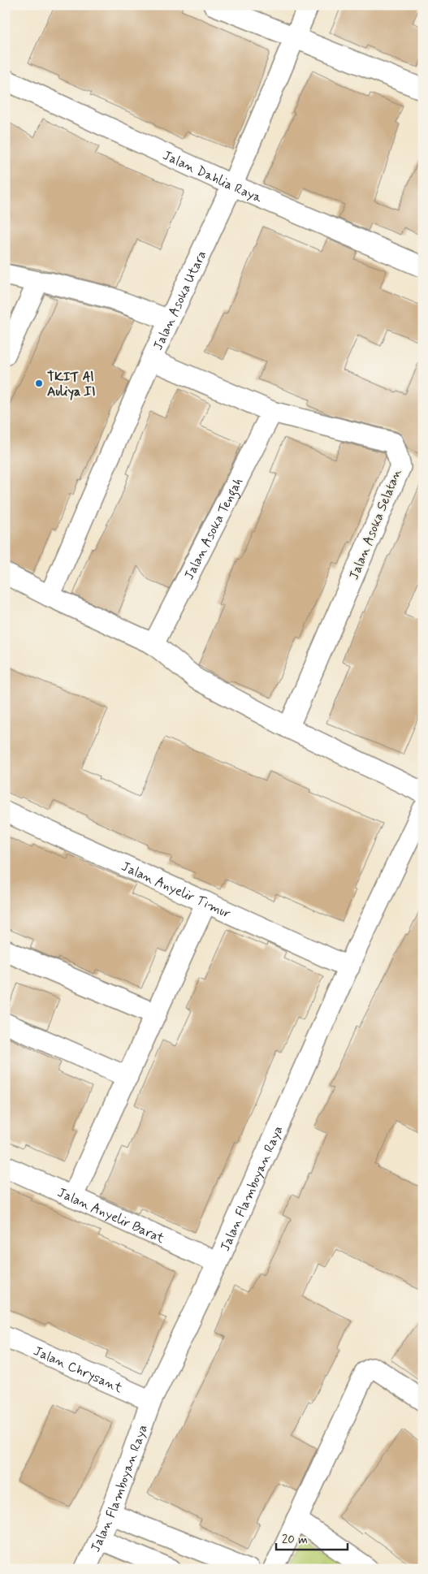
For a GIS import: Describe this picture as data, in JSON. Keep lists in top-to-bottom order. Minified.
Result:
{"streets":{"street":["Jalan Dahlia Raya","Jalan Asoka Utara","Jalan Asoka Selatan","Jalan Asoka Tengah","Jalan Anyelir Timur","Jalan Flamboyan Raya","Jalan Anyelir Barat","Jalan Chrysant"]},"crossings":[["Jalan Dahlia Raya","Jalan Asoka Utara"],["Jalan Asoka Utara","Jalan Asoka Selatan"],["Jalan Asoka Selatan","Jalan Asoka Tengah"],["Jalan Anyelir Timur","Jalan Flamboyan Raya"],["Jalan Flamboyan Raya","Jalan Anyelir Barat"],["Jalan Flamboyan Raya","Jalan Chrysant"]],"places":["TKIT Al Auliya II"],"scale_bar":"20 m"}
